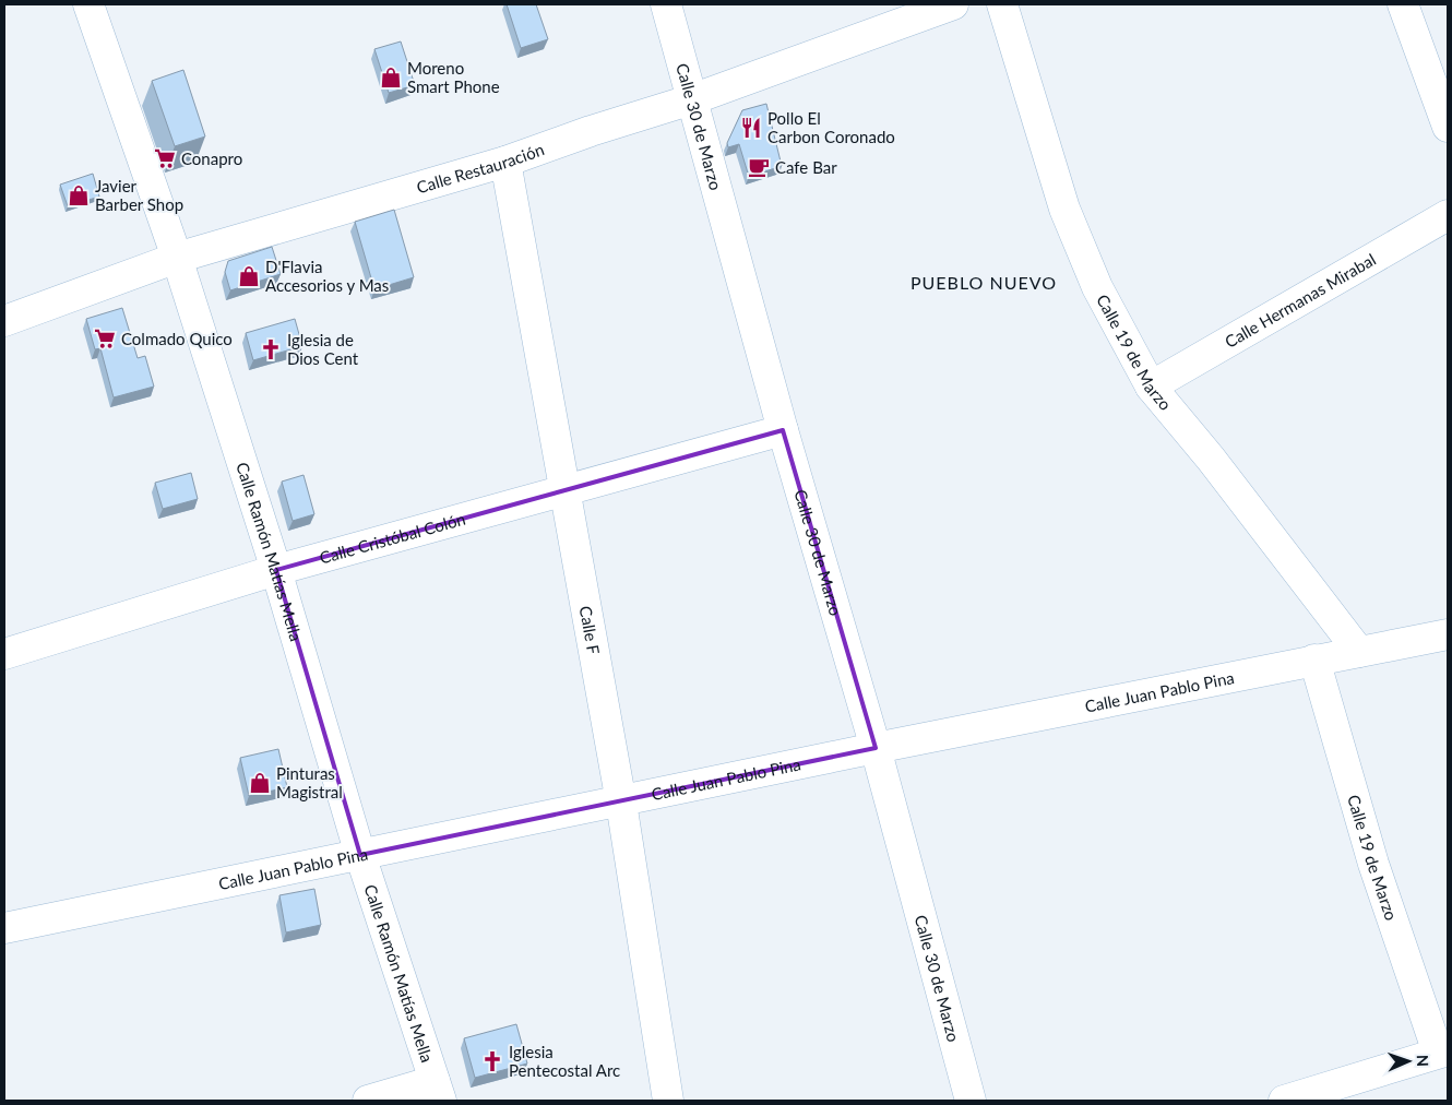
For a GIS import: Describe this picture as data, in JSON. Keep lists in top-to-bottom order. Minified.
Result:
{"streets":{"street":["Calle 30 de Marzo","Calle Restauración","Calle Hermanas Mirabal","Calle 19 de Marzo","Calle Cristóbal Colón","Calle Ramón Matías Mella","Calle F","Calle Juan Pablo Pina"]},"crossings":[["Calle 30 de Marzo","Calle Restauración"],["Calle 30 de Marzo","Calle Cristóbal Colón"],["Calle 30 de Marzo","Calle Juan Pablo Pina"],["Calle Restauración","Calle Ramón Matías Mella"],["Calle Restauración","Calle F"],["Calle Hermanas Mirabal","Calle 19 de Marzo"],["Calle 19 de Marzo","Calle Juan Pablo Pina"],["Calle Cristóbal Colón","Calle Ramón Matías Mella"],["Calle Cristóbal Colón","Calle F"],["Calle Ramón Matías Mella","Calle Juan Pablo Pina"],["Calle F","Calle Juan Pablo Pina"]],"districts":["PUEBLO NUEVO"],"places":{"shop":["Moreno Smart Phone","Javier Barber Shop","D'Flavia Accesorios y Mas","Pinturas Magistral"],"restaurant":["Pollo El Carbon Coronado"],"supermarket":["Conapro","Colmado Quico"],"cafe":["Cafe Bar"],"church":["Iglesia de Dios Cent","Iglesia Pentecostal Arc"]},"north":"right"}
